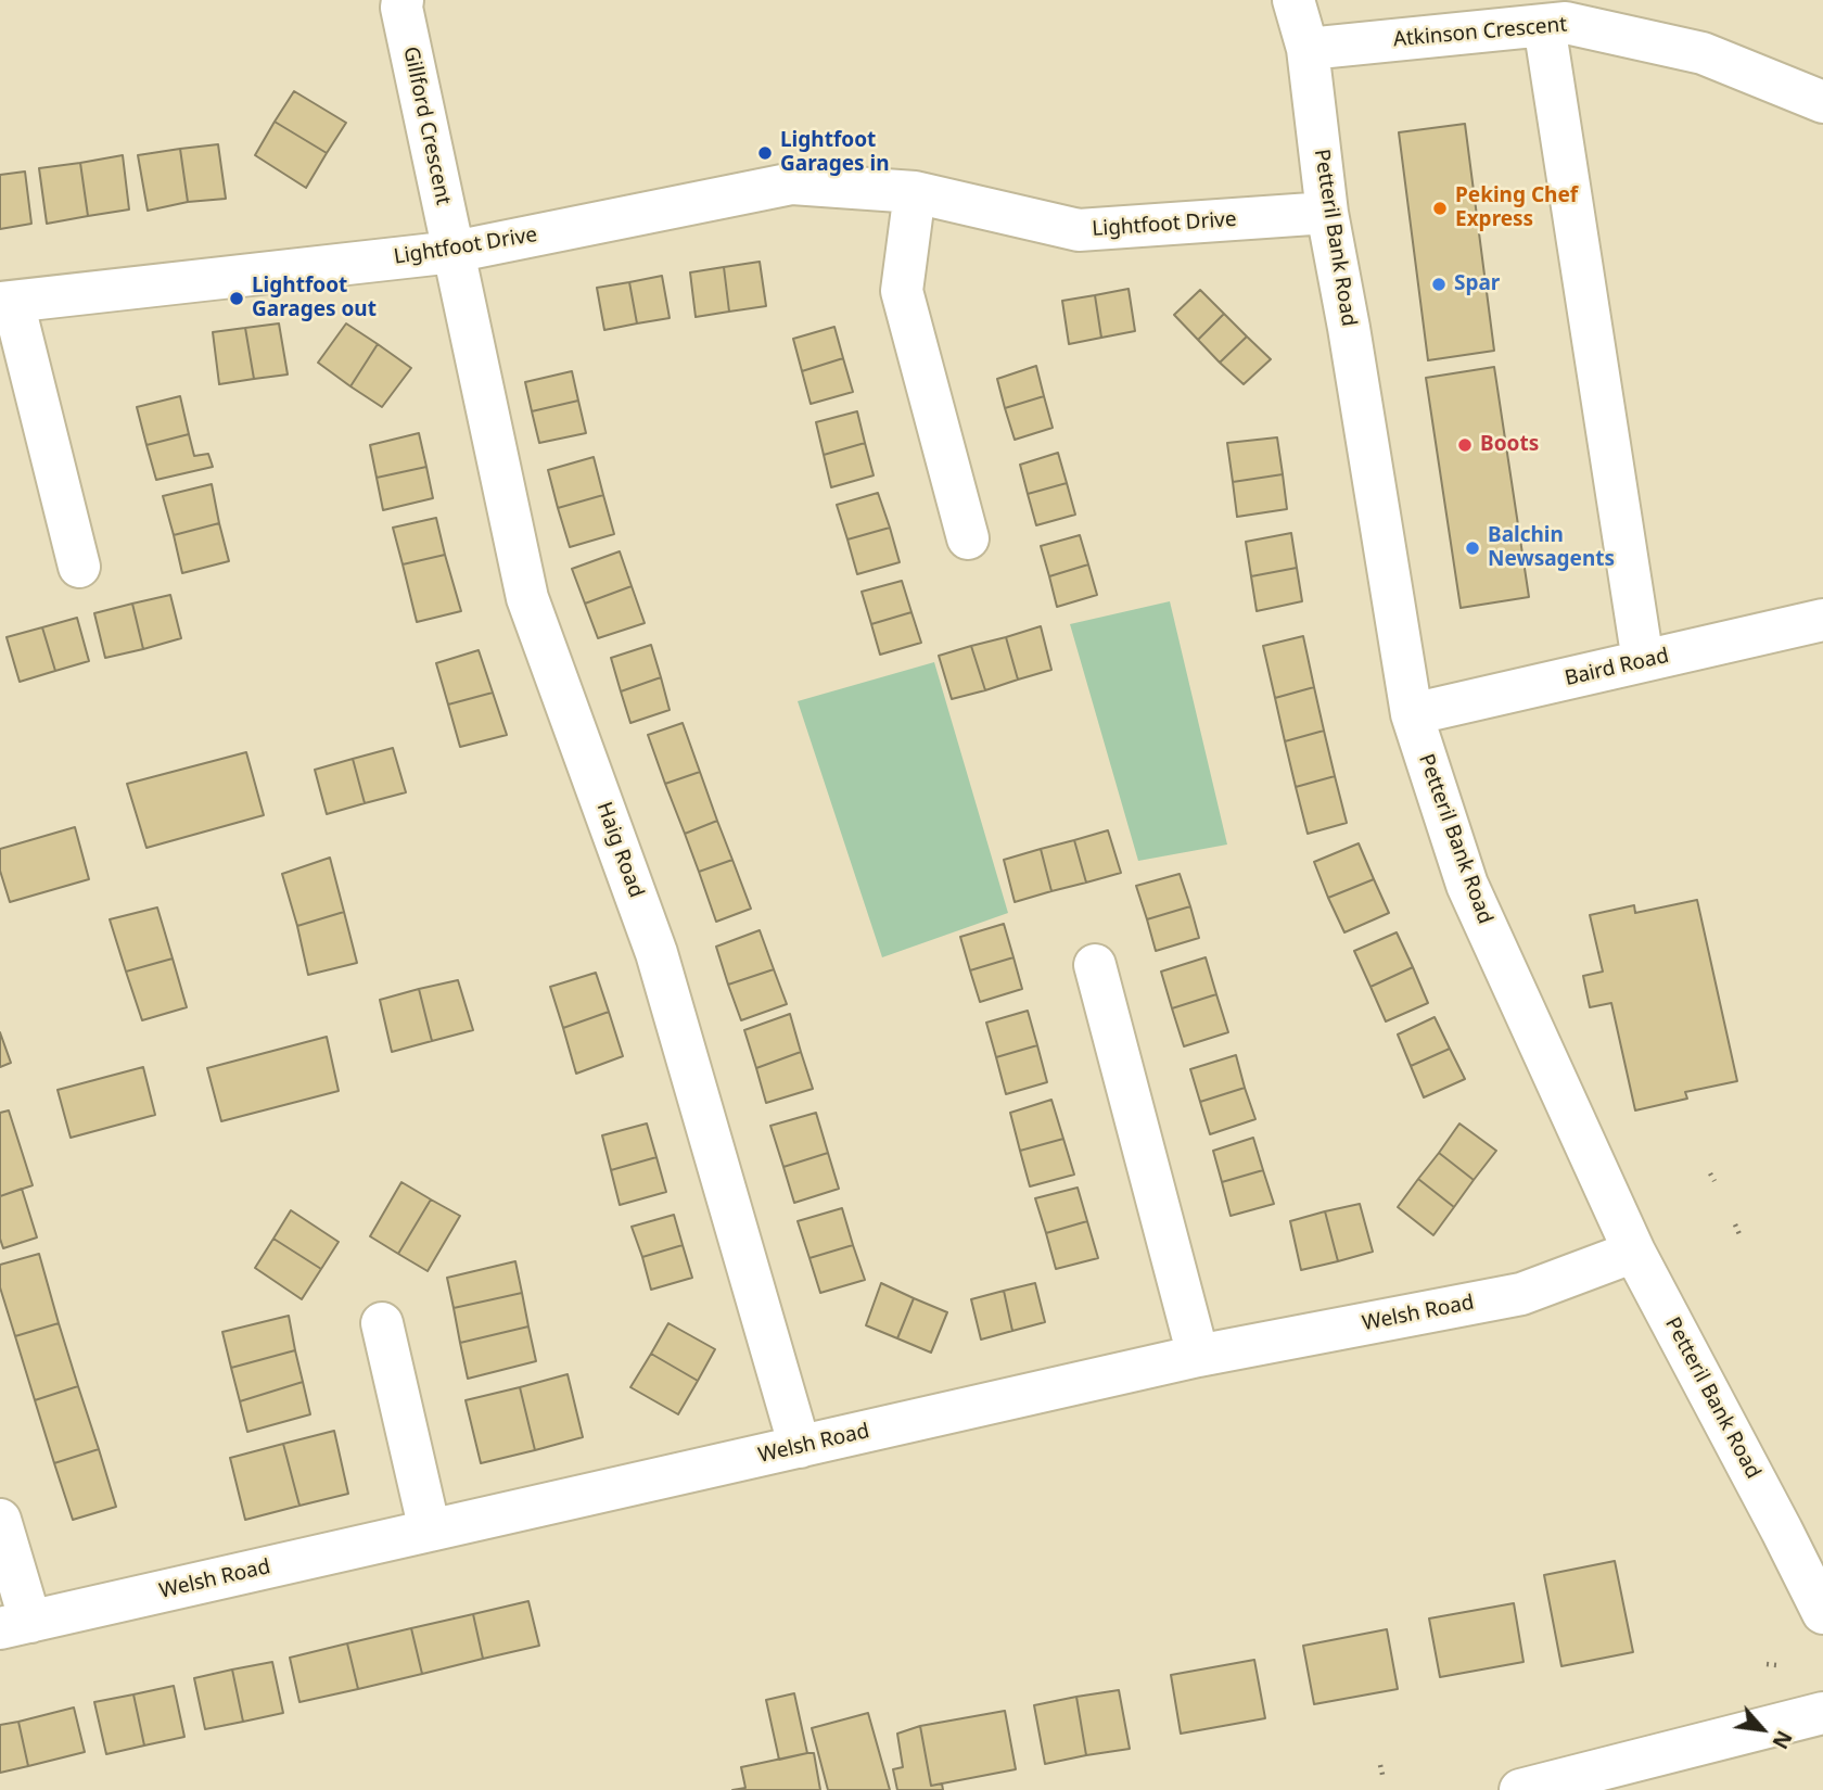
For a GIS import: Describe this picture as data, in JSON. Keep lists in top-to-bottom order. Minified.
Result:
{"streets":{"street":["Atkinson Crescent","Gillford Crescent","Lightfoot Drive","Petteril Bank Road","Baird Road","Haig Road","Welsh Road"]},"crossings":[["Atkinson Crescent","Petteril Bank Road"],["Gillford Crescent","Lightfoot Drive"],["Gillford Crescent","Haig Road"],["Lightfoot Drive","Petteril Bank Road"],["Lightfoot Drive","Haig Road"],["Petteril Bank Road","Baird Road"],["Petteril Bank Road","Welsh Road"],["Haig Road","Welsh Road"]],"places":["Lightfoot Garages in","Peking Chef Express","Spar","Lightfoot Garages out","Boots","Balchin Newsagents"],"north":"bottom right"}
